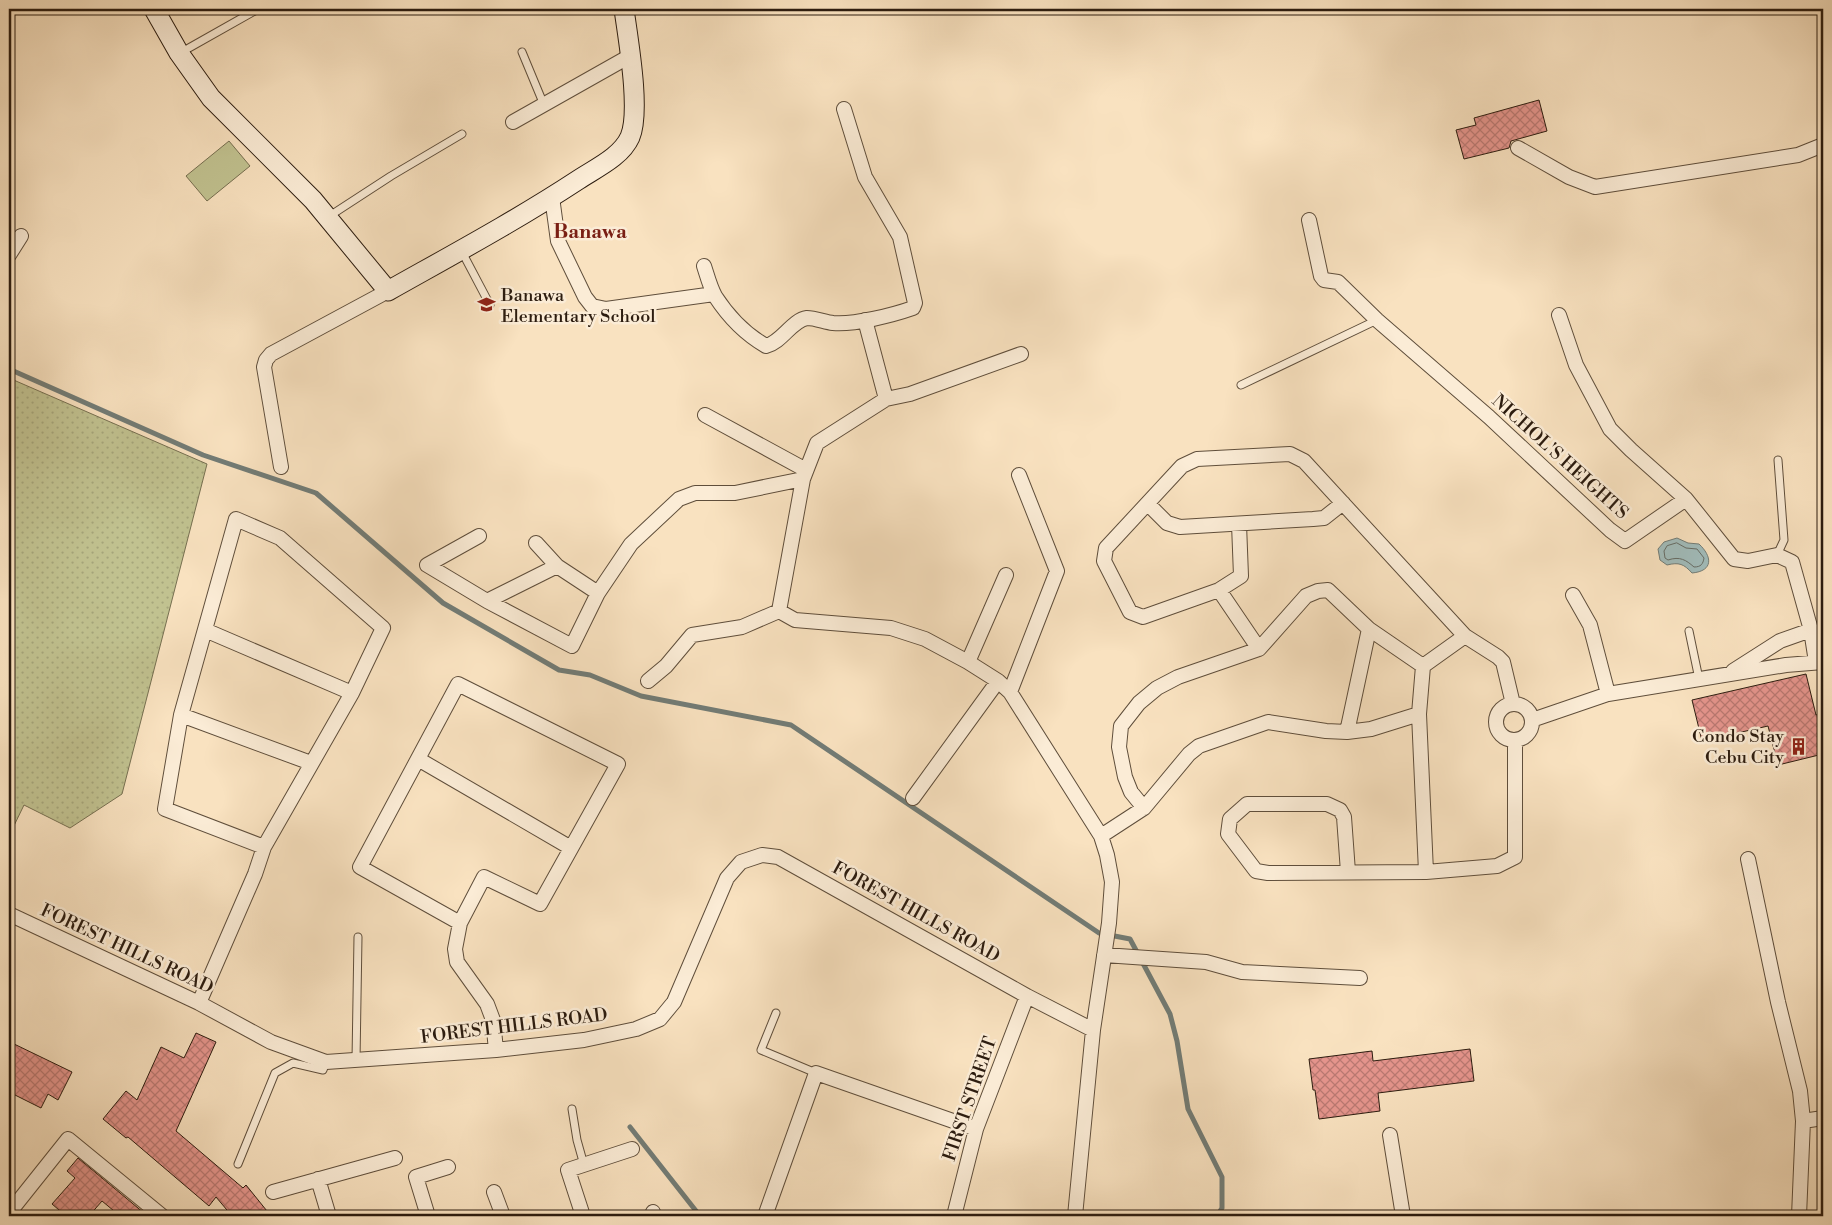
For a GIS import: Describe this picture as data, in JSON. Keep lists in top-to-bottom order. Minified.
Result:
{"streets":{"street":["NICHOL'S HEIGHTS","FOREST HILLS ROAD","FIRST STREET"]},"crossings":[["FOREST HILLS ROAD","FIRST STREET"]],"districts":["Banawa"],"places":{"school or university":["Banawa Elementary School"],"building":["Condo Stay Cebu City"]}}
